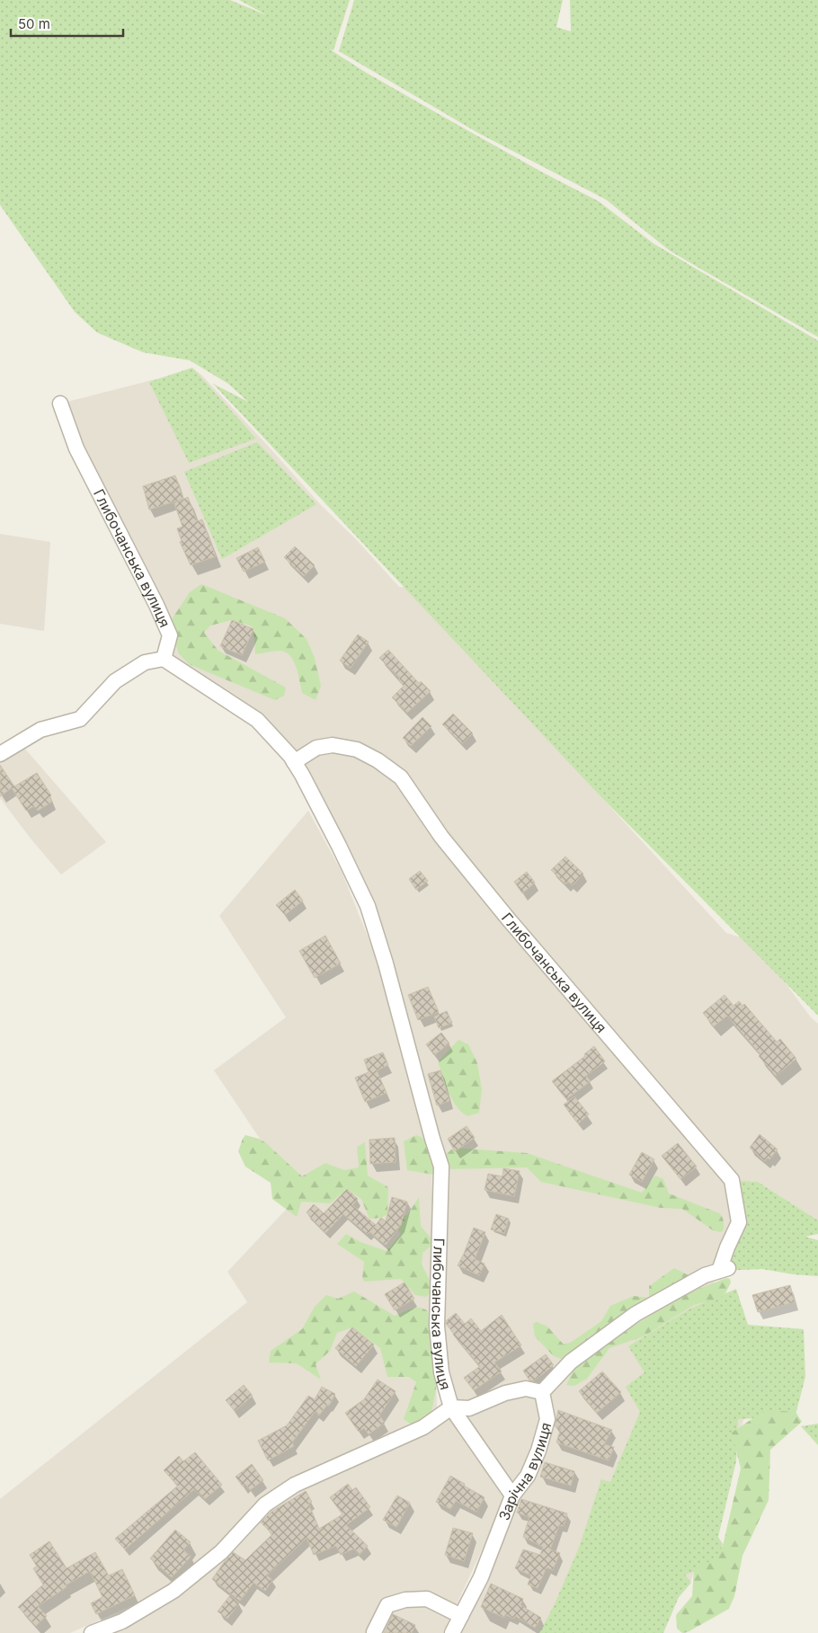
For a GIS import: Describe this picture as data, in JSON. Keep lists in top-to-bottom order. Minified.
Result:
{"streets":{"street":["Глибочанська вулиця","Зарічна вулиця"]},"crossings":[["Глибочанська вулиця","Зарічна вулиця"]],"scale_bar":"50 m"}
